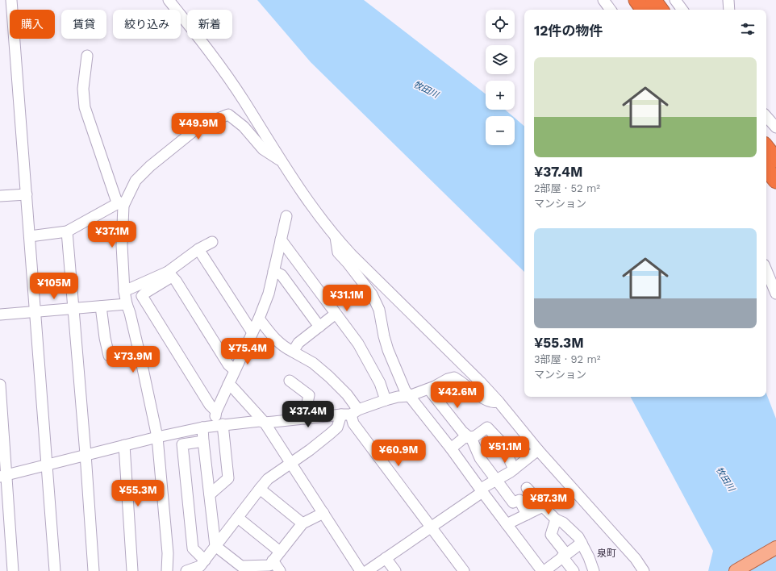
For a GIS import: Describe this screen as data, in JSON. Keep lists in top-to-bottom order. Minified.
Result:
{"districts":["泉町"],"water":["牧田川"],"page":{"map_buttons":["+","−"],"chip":["購入","賃貸","絞り込み","新着"],"heading":"12件の物件","list":[{"name":"¥37.4M","note":"2部屋 · 52 m² · マンション"},{"name":"¥55.3M","note":"3部屋 · 92 m² · マンション"}],"price":["¥49.9M","¥37.1M","¥105M","¥31.1M","¥75.4M","¥73.9M","¥42.6M","¥37.4M","¥51.1M","¥60.9M","¥55.3M","¥87.3M"]}}
